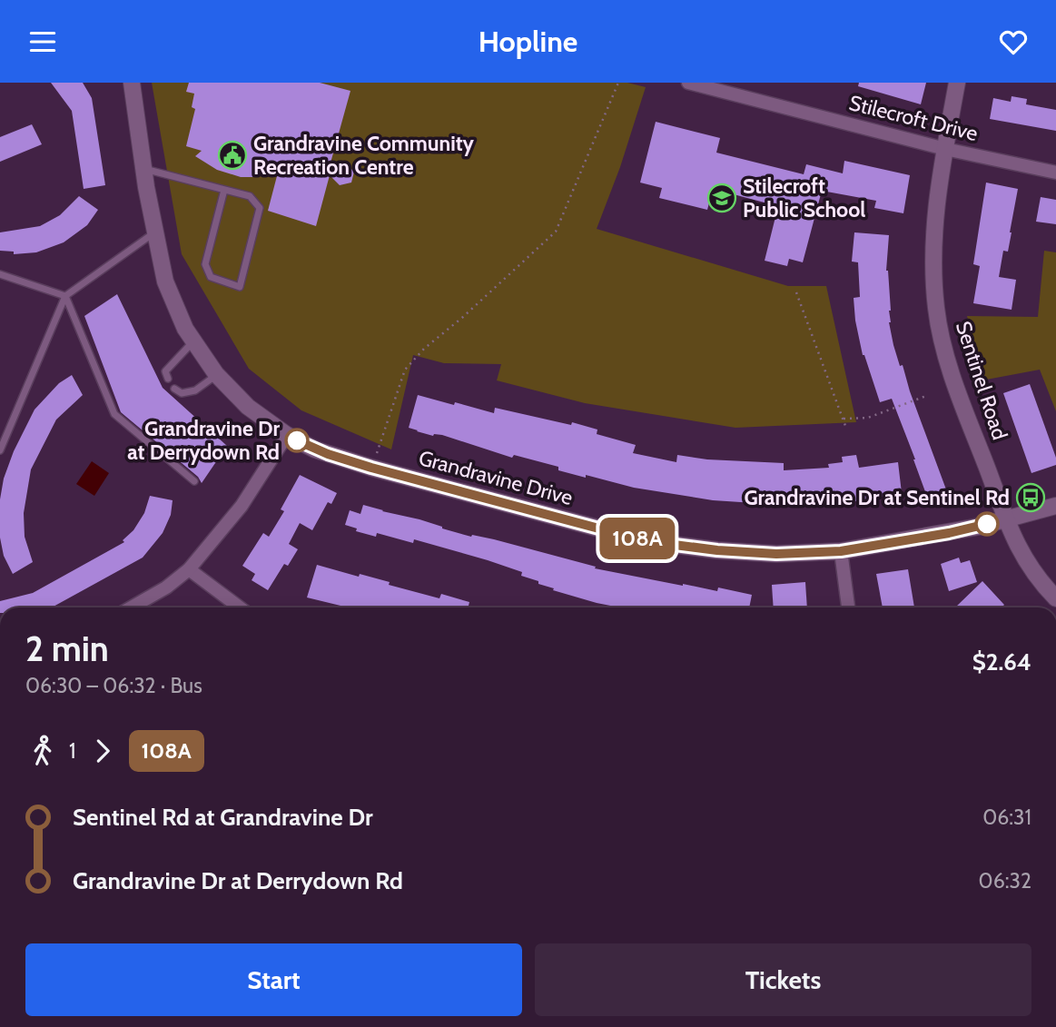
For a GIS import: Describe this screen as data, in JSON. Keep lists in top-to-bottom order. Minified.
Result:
{"streets":{"street":["Stilecroft Drive","Sentinel Road","Grandravine Drive"]},"crossings":[["Stilecroft Drive","Sentinel Road"],["Sentinel Road","Grandravine Drive"]],"places":{"public building":["Grandravine Community Recreation Centre"],"school or university":["Stilecroft Public School"],"other":["Grandravine Dr at Derrydown Rd"],"bus stop":["Grandravine Dr at Sentinel Rd"]},"lines":["bus line 108A"],"page":{"header":"Hopline","on_map":"108A","heading":["2 min","06:30 – 06:32 · Bus","$2.64"],"legs":["1","108A"],"list":[{"name":"Sentinel Rd at Grandravine Dr","value":"06:31"},{"name":"Grandravine Dr at Derrydown Rd","value":"06:32"}],"buttons":["Start","Tickets"]}}
